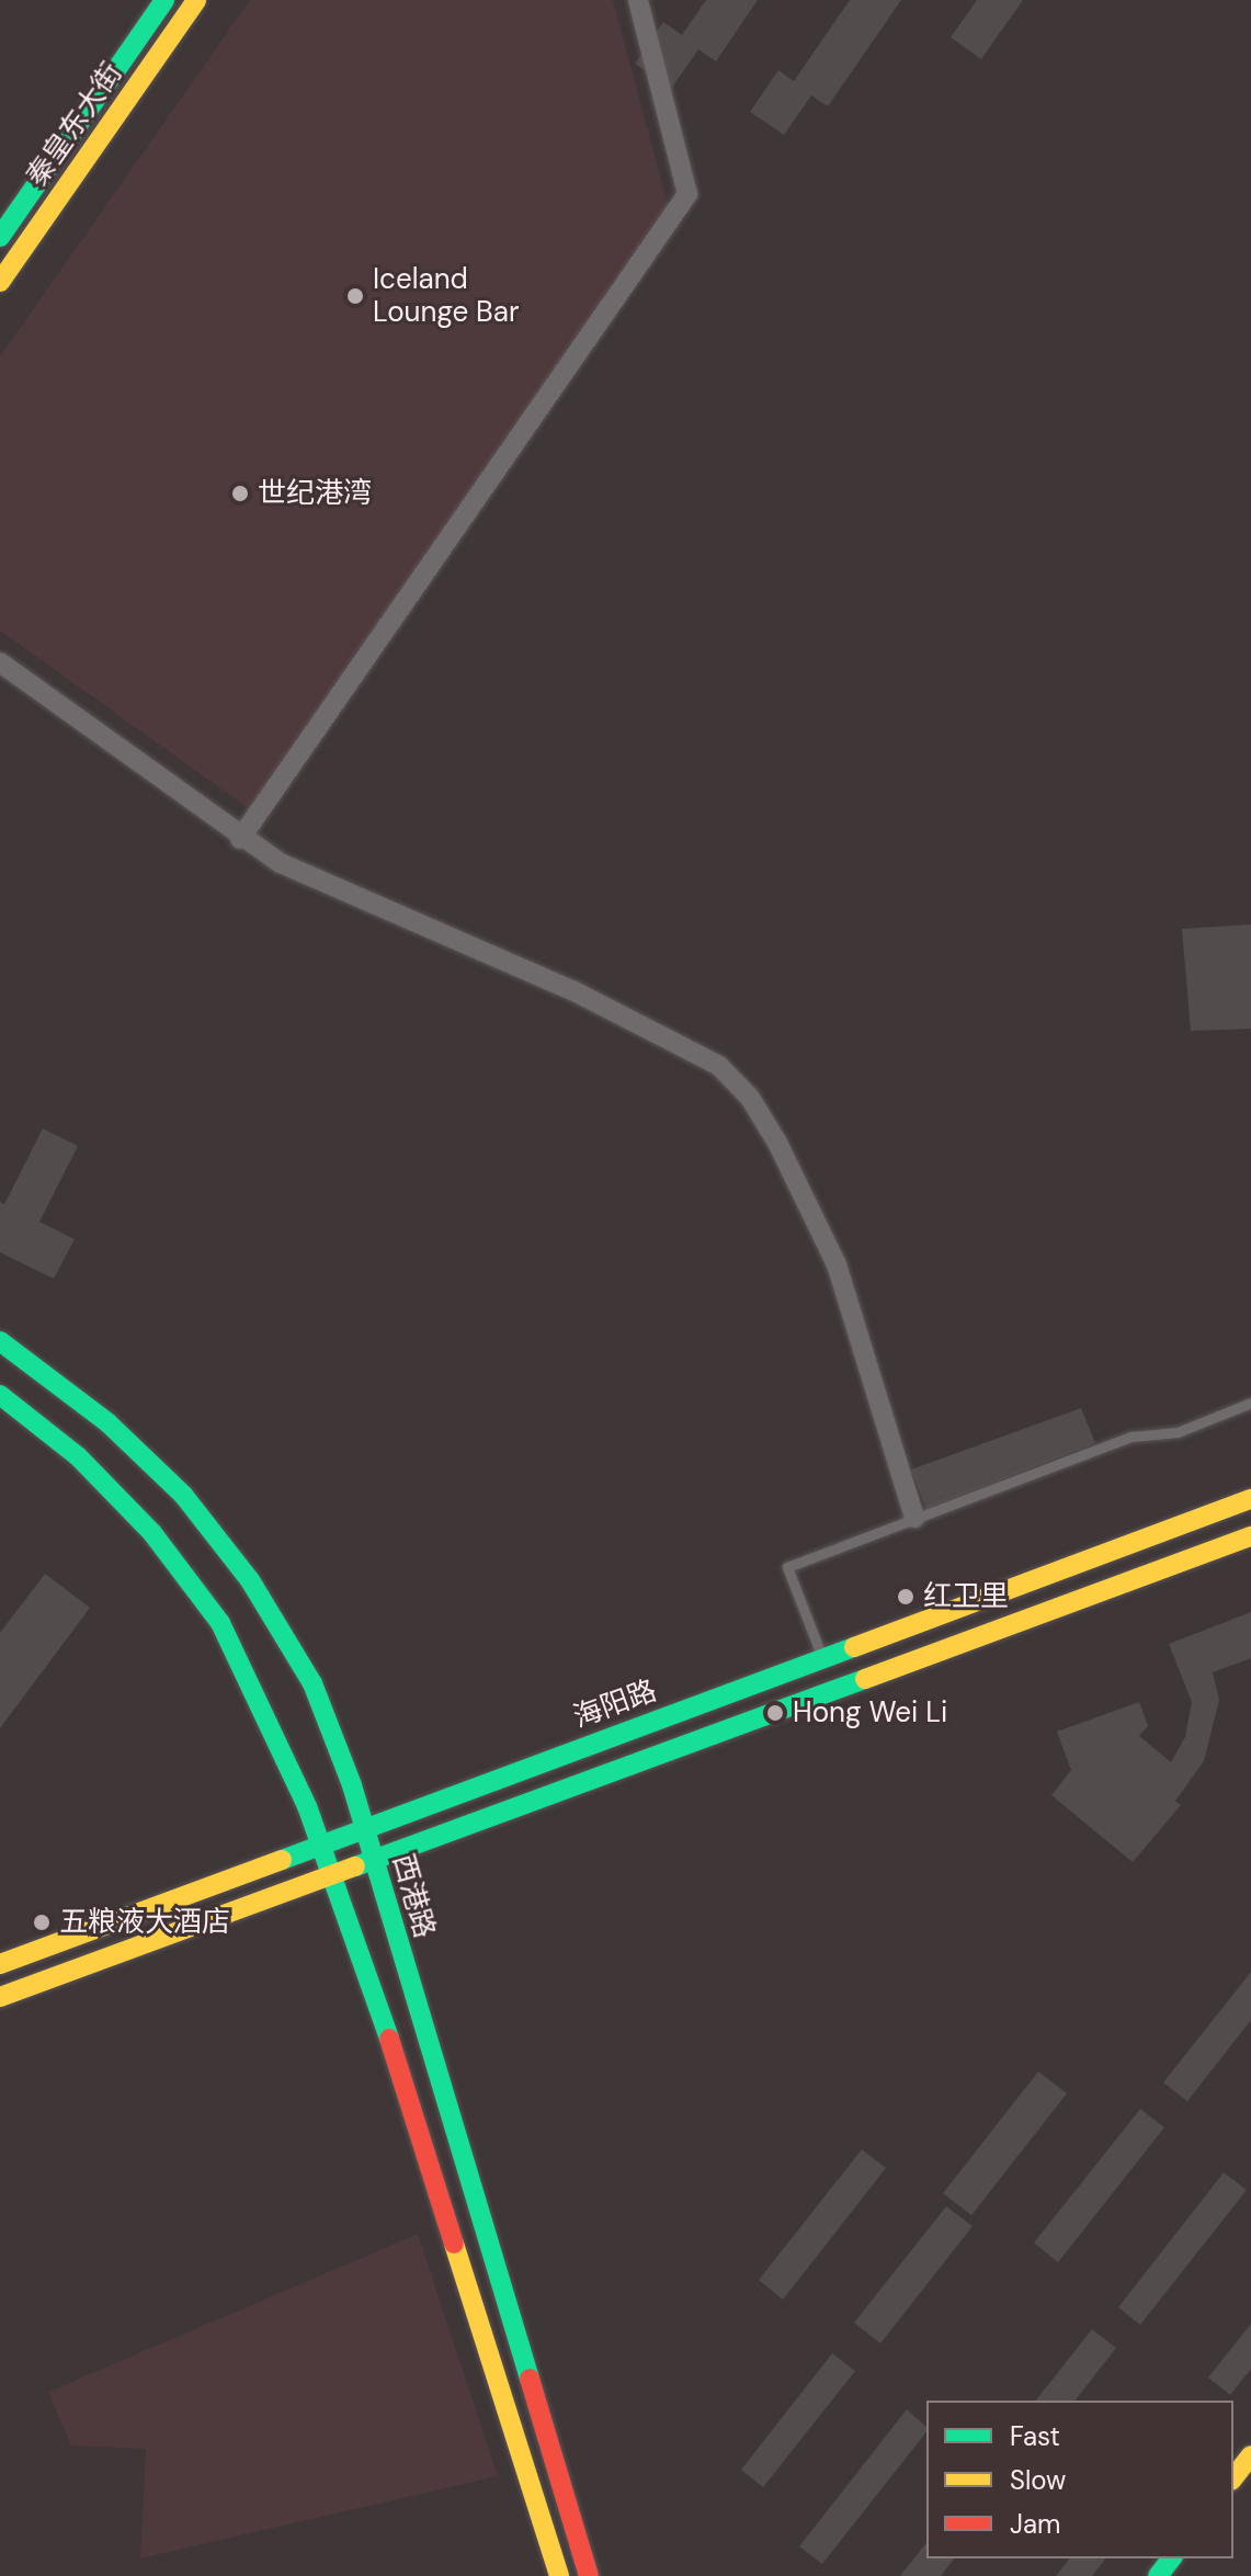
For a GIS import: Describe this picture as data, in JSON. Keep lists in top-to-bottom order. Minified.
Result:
{"streets":{"main road":["秦皇东大街","海阳路","西港路"]},"crossings":[["海阳路","西港路"]],"places":["Iceland Lounge Bar","世纪港湾","红卫里","Hong Wei Li","五粮液大酒店"],"legend":["Fast","Slow","Jam"]}
